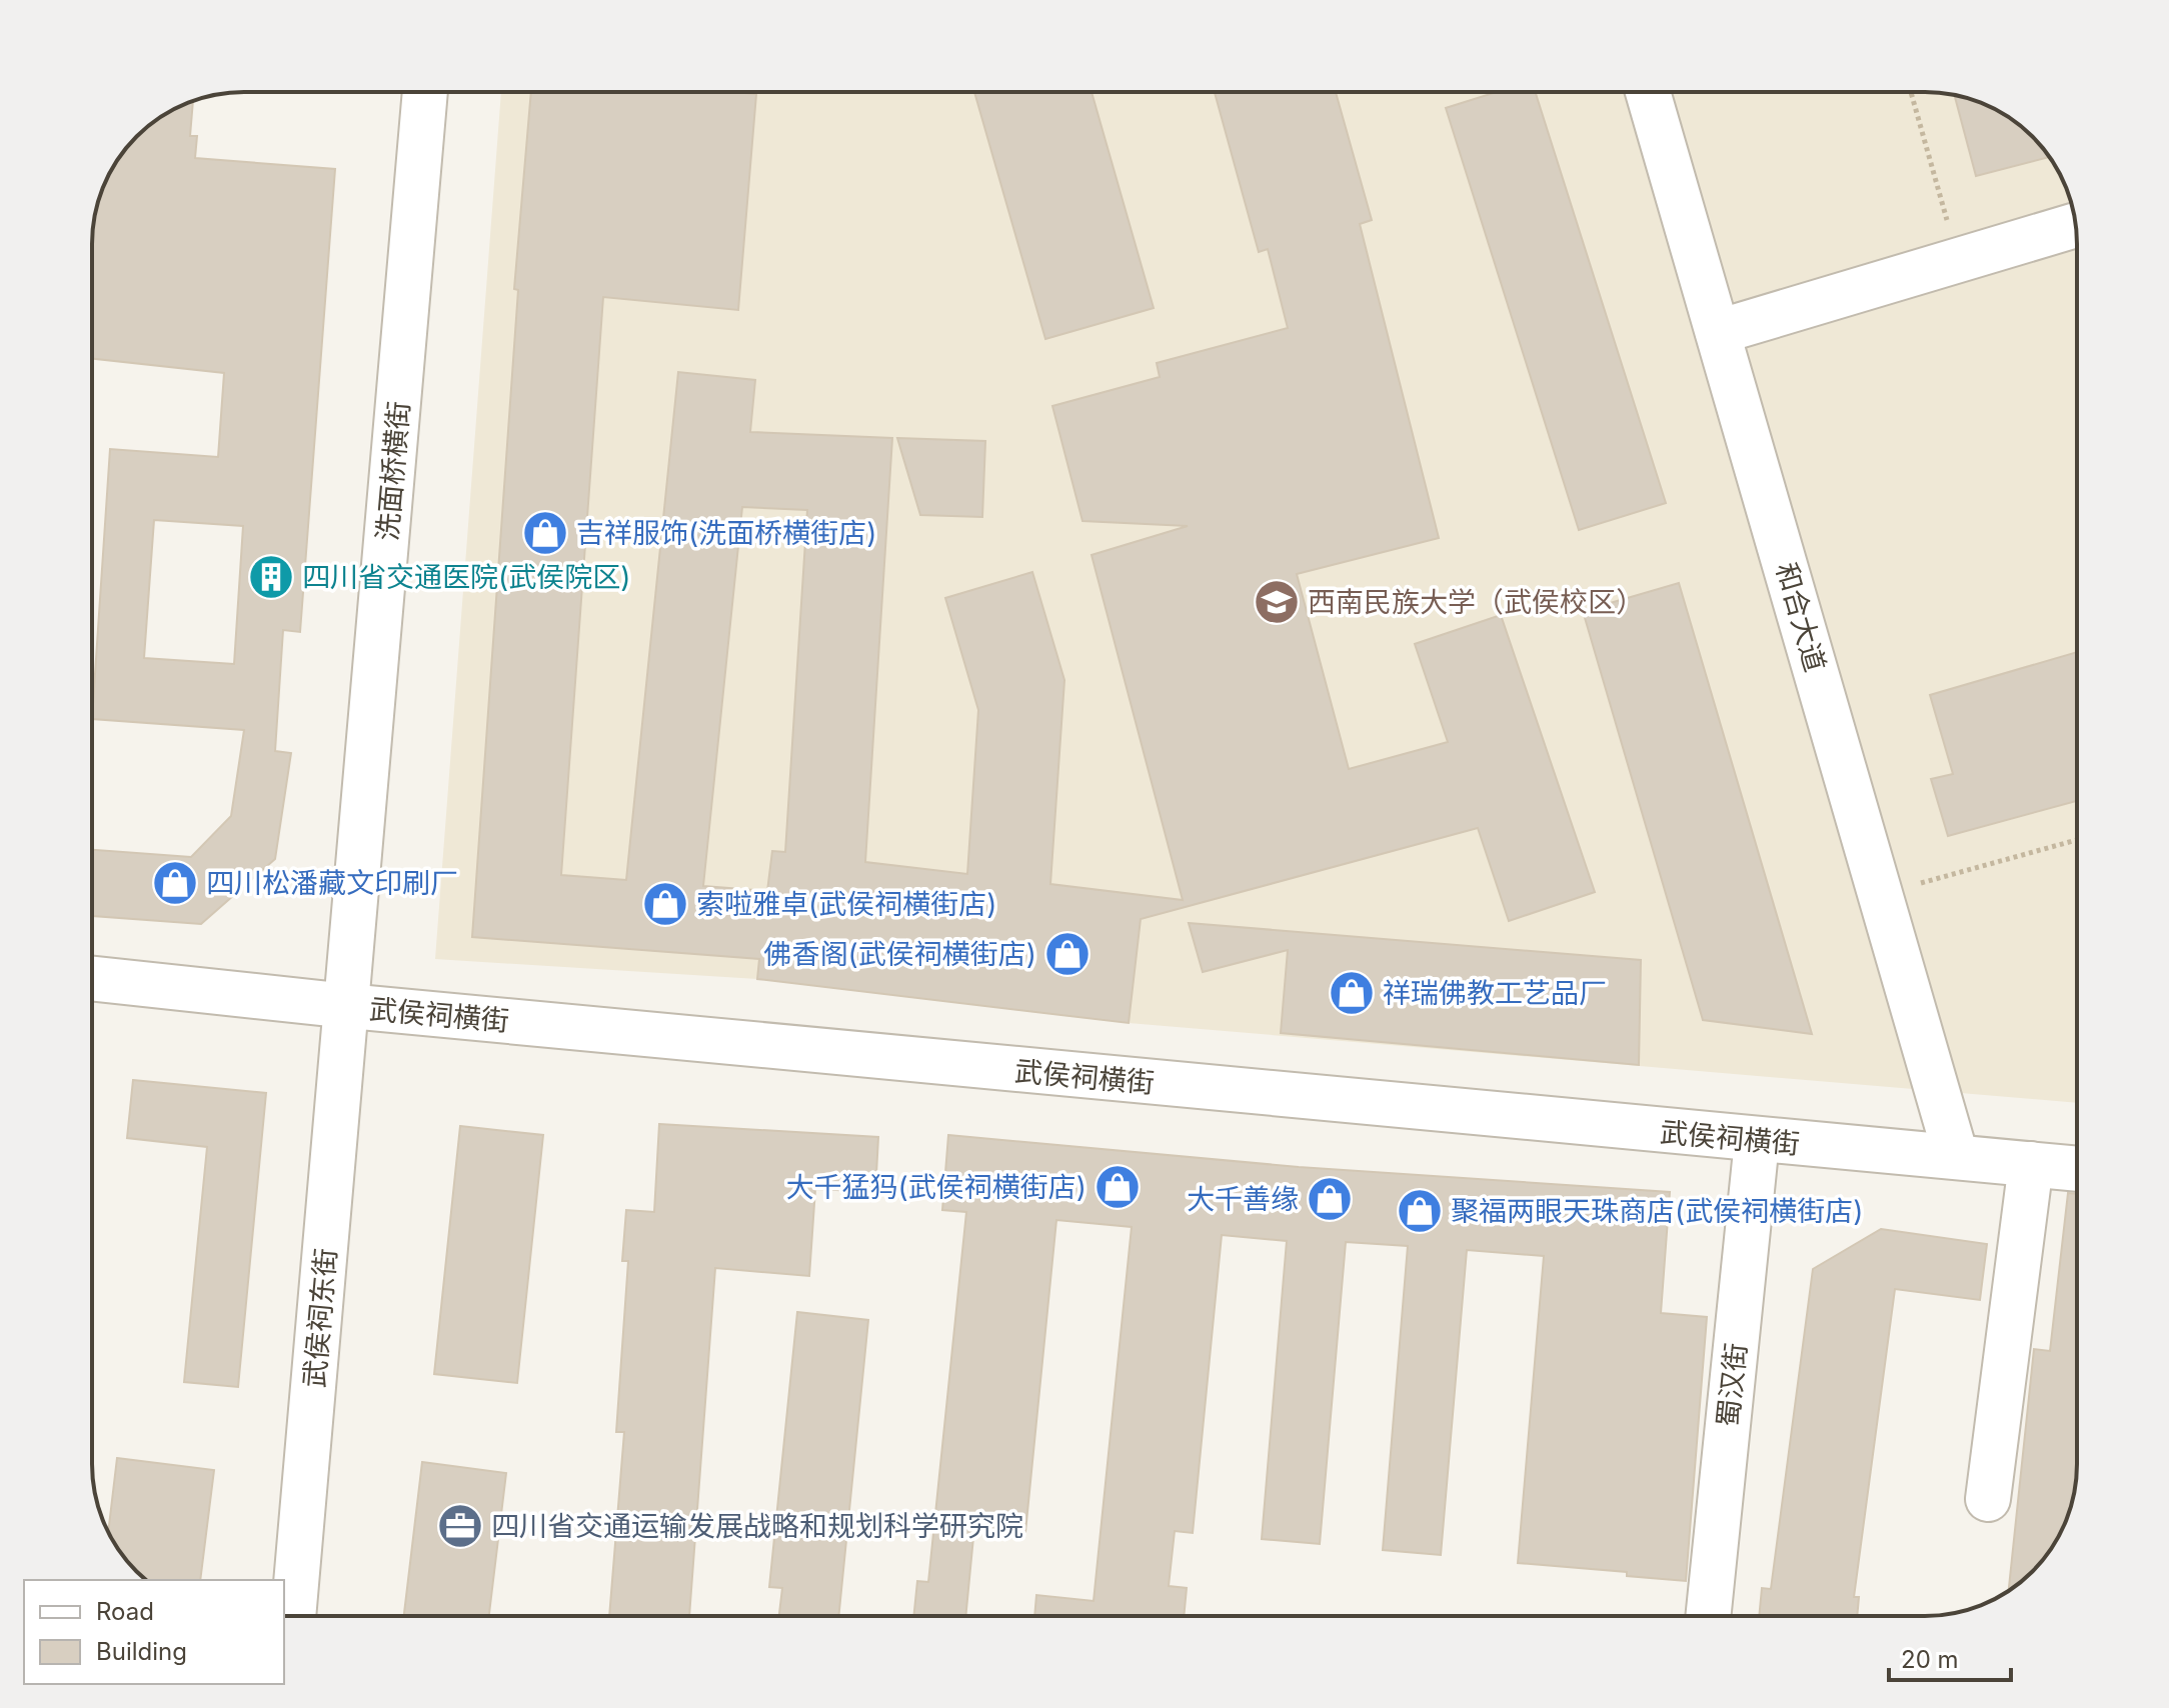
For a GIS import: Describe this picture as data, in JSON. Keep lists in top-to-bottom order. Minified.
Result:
{"streets":{"street":["洗面桥横街","和合大道","武侯祠横街","武侯祠东街","蜀汉街"]},"crossings":[["洗面桥横街","武侯祠横街"],["洗面桥横街","武侯祠东街"],["和合大道","武侯祠横街"],["武侯祠横街","武侯祠东街"],["武侯祠横街","蜀汉街"]],"places":{"shop":["吉祥服饰(洗面桥横街店)","四川松潘藏文印刷厂","索啦雅卓(武侯祠横街店)","佛香阁(武侯祠横街店)","祥瑞佛教工艺品厂","大千猛犸(武侯祠横街店)","大千善缘","聚福两眼天珠商店(武侯祠横街店)"],"building":["四川省交通医院(武侯院区)"],"school or university":["西南民族大学（武侯校区）"],"office":["四川省交通运输发展战略和规划科学研究院"]},"legend":["Road","Building"],"scale_bar":"20 m"}
